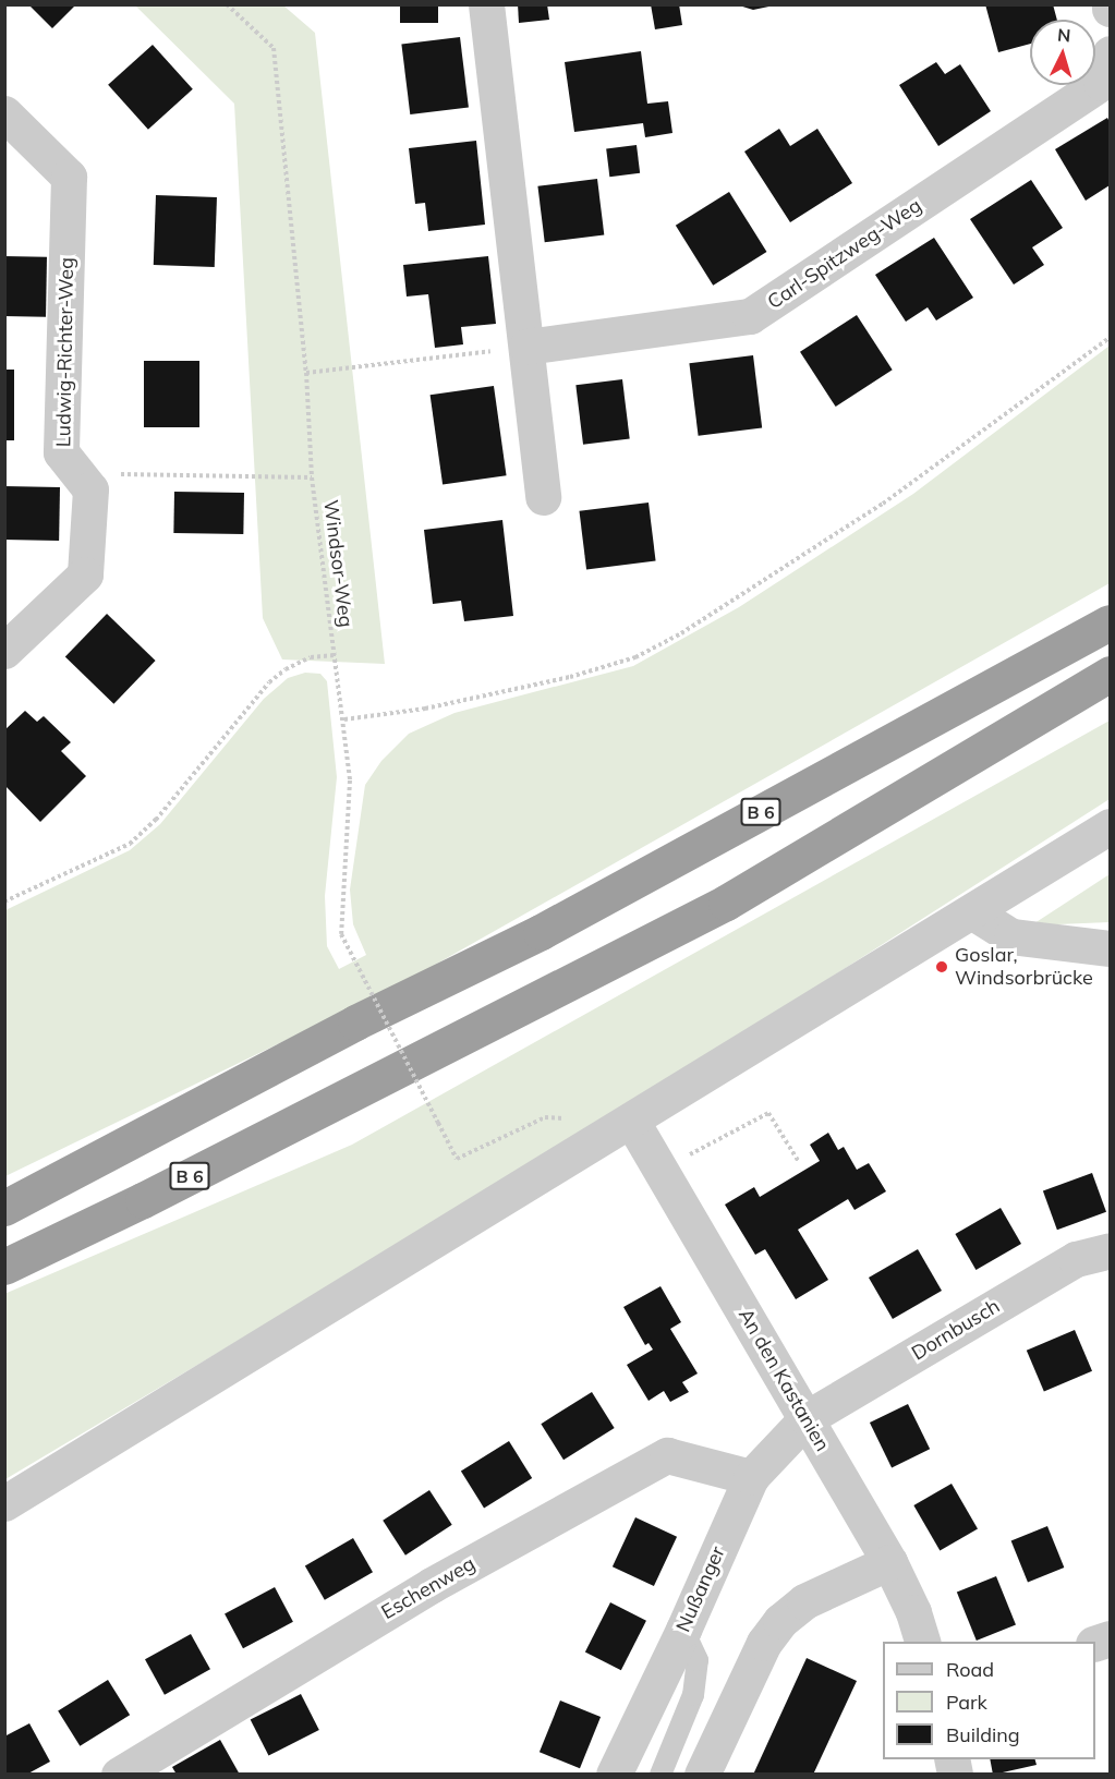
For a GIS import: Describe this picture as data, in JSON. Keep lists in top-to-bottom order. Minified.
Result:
{"streets":{"highway":["B 6"],"street":["Carl-Spitzweg-Weg","Ludwig-Richter-Weg","Dornbusch","An den Kastanien","Eschenweg","Nußanger"],"path":["Windsor-Weg"]},"crossings":[["Dornbusch","An den Kastanien"],["Dornbusch","Nußanger"],["An den Kastanien","Nußanger"],["Eschenweg","Nußanger"]],"places":["Goslar, Windsorbrücke"],"legend":["Road","Park","Building"],"north":"top"}
